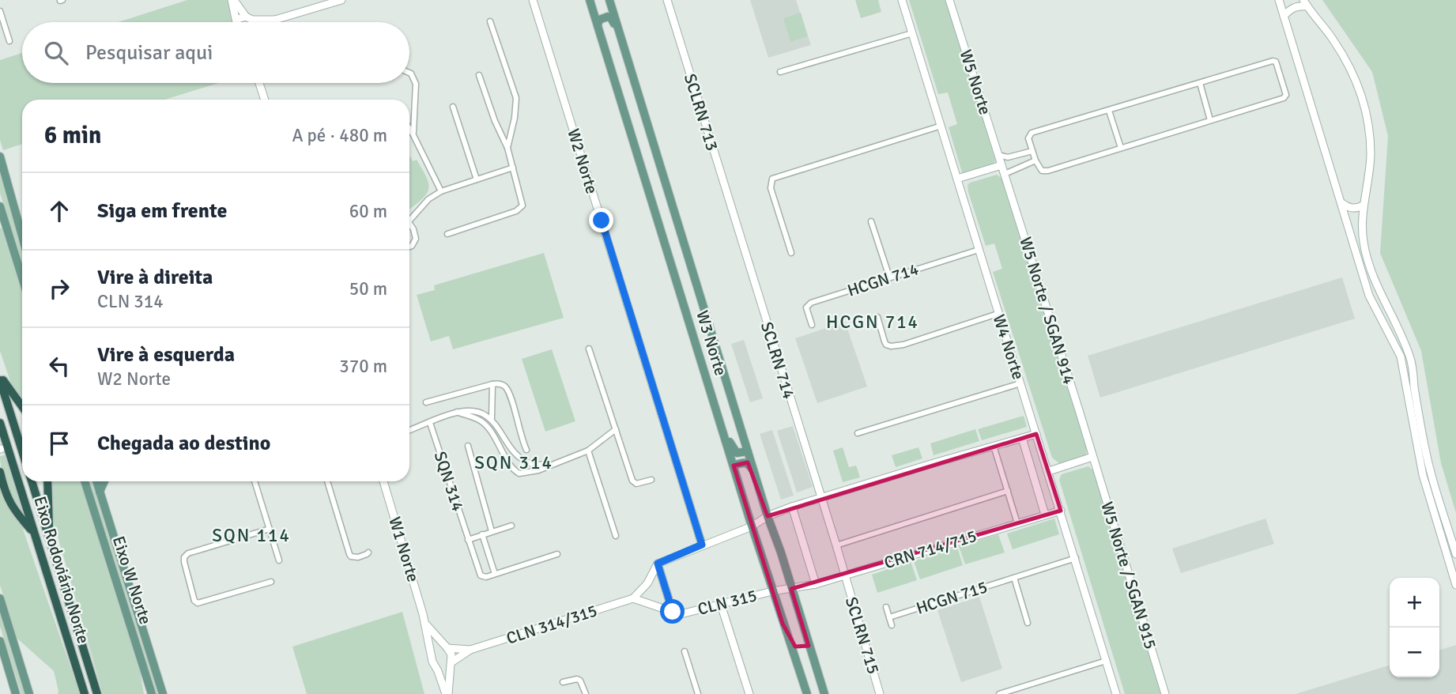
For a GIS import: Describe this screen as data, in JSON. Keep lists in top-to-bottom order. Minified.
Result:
{"streets":{"highway":["Eixo Rodoviário Norte"],"main road":["W3 Norte","Eixo W Norte"],"street":["W5 Norte","SCLRN 713","W2 Norte","HCGN 714","W5 Norte / SGAN 914","W4 Norte","SCLRN 714","SQN 314","W1 Norte","CRN 714/715","W5 Norte / SGAN 915","HCGN 715","CLN 315","CLN 314/315","SCLRN 715"]},"crossings":[["W5 Norte","W5 Norte / SGAN 914"],["SCLRN 713","SCLRN 714"],["HCGN 714","W4 Norte"],["W5 Norte / SGAN 914","W5 Norte / SGAN 915"],["W3 Norte","CRN 714/715"],["W3 Norte","CLN 315"],["W4 Norte","CRN 714/715"],["W4 Norte","HCGN 715"],["W1 Norte","CLN 314/315"],["CRN 714/715","CLN 315"],["CRN 714/715","SCLRN 715"],["CLN 315","CLN 314/315"]],"districts":["HCGN 714","SQN 314","SQN 114"],"page":{"search":"Pesquisar aqui","heading":["6 min","A pé · 480 m"],"list":[["Siga em frente","60 m"],["Vire à direita","CLN 314","50 m"],["Vire à esquerda","W2 Norte","370 m"],"Chegada ao destino"],"map_buttons":["+","−"]}}
